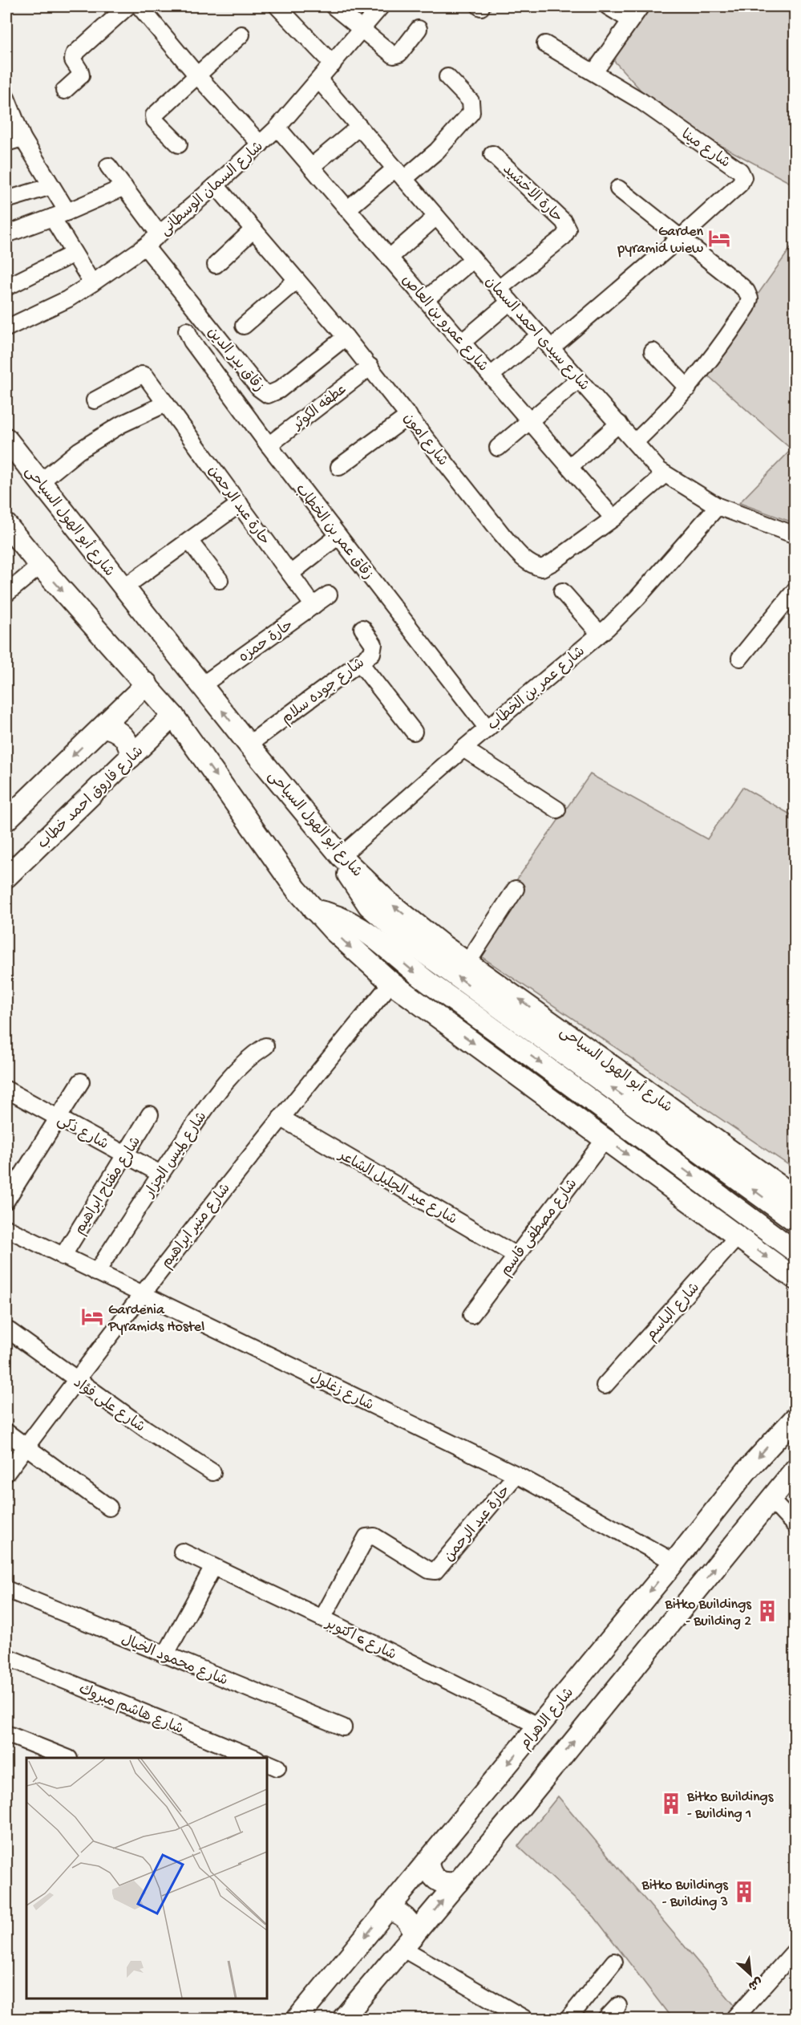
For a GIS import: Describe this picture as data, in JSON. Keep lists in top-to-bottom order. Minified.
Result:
{"streets":{"main road":["شارع أبو الهول السياحى","شارع فاروق احمد خطاب","شارع الاهرام"],"street":["شارع مينا","شارع السمان الوسطانى","حارة الاخشيد","شارع عمرو بن العاص","شارع سيدى احمد السمان","زقاق بدر الدين","عطفه الكوثر","شارع امون","حارة عبد الرحمن","زقاق عمر بن الخطاب","حارة حمزه","شارع عمر بن الخطاب","شارع جوده سلام","شارع ذكى","شارع لميس الجزار","شارع مفتاح ابراهيم","شارع عبد الجليل الشاعر","شارع منير ابراهيم","شارع مصطفى قاسم","شارع الباسم","شارع زغلول","شارع على فؤاد","شارع 6 اكتوبر","شارع محمود الخيال","شارع هاشم مبروك"]},"crossings":[["شارع مينا","شارع سيدى احمد السمان"],["شارع السمان الوسطانى","شارع عمرو بن العاص"],["شارع السمان الوسطانى","شارع سيدى احمد السمان"],["شارع السمان الوسطانى","زقاق بدر الدين"],["شارع السمان الوسطانى","شارع امون"],["حارة الاخشيد","شارع سيدى احمد السمان"],["شارع عمرو بن العاص","شارع امون"],["شارع سيدى احمد السمان","شارع امون"],["شارع سيدى احمد السمان","شارع عمر بن الخطاب"],["زقاق بدر الدين","شارع امون"],["عطفه الكوثر","شارع امون"],["عطفه الكوثر","زقاق عمر بن الخطاب"],["حارة عبد الرحمن","حارة حمزه"],["حارة عبد الرحمن","شارع زغلول"],["حارة عبد الرحمن","شارع 6 اكتوبر"],["شارع أبو الهول السياحى","حارة حمزه"],["شارع أبو الهول السياحى","شارع عمر بن الخطاب"],["شارع أبو الهول السياحى","شارع جوده سلام"],["زقاق عمر بن الخطاب","شارع عمر بن الخطاب"],["شارع ذكى","شارع لميس الجزار"],["شارع ذكى","شارع مفتاح ابراهيم"],["شارع لميس الجزار","شارع زغلول"],["شارع مفتاح ابراهيم","شارع زغلول"],["شارع عبد الجليل الشاعر","شارع منير ابراهيم"],["شارع عبد الجليل الشاعر","شارع مصطفى قاسم"],["شارع منير ابراهيم","شارع زغلول"],["شارع منير ابراهيم","شارع على فؤاد"],["شارع زغلول","شارع الاهرام"],["شارع 6 اكتوبر","شارع الاهرام"]],"places":{"hotel":["Garden pyramid wiew","Gardenia Pyramids Hostel"],"building":["Bitko Buildings - Building 2","Bitko Buildings - Building 1","Bitko Buildings - Building 3"]},"north":"bottom right"}
